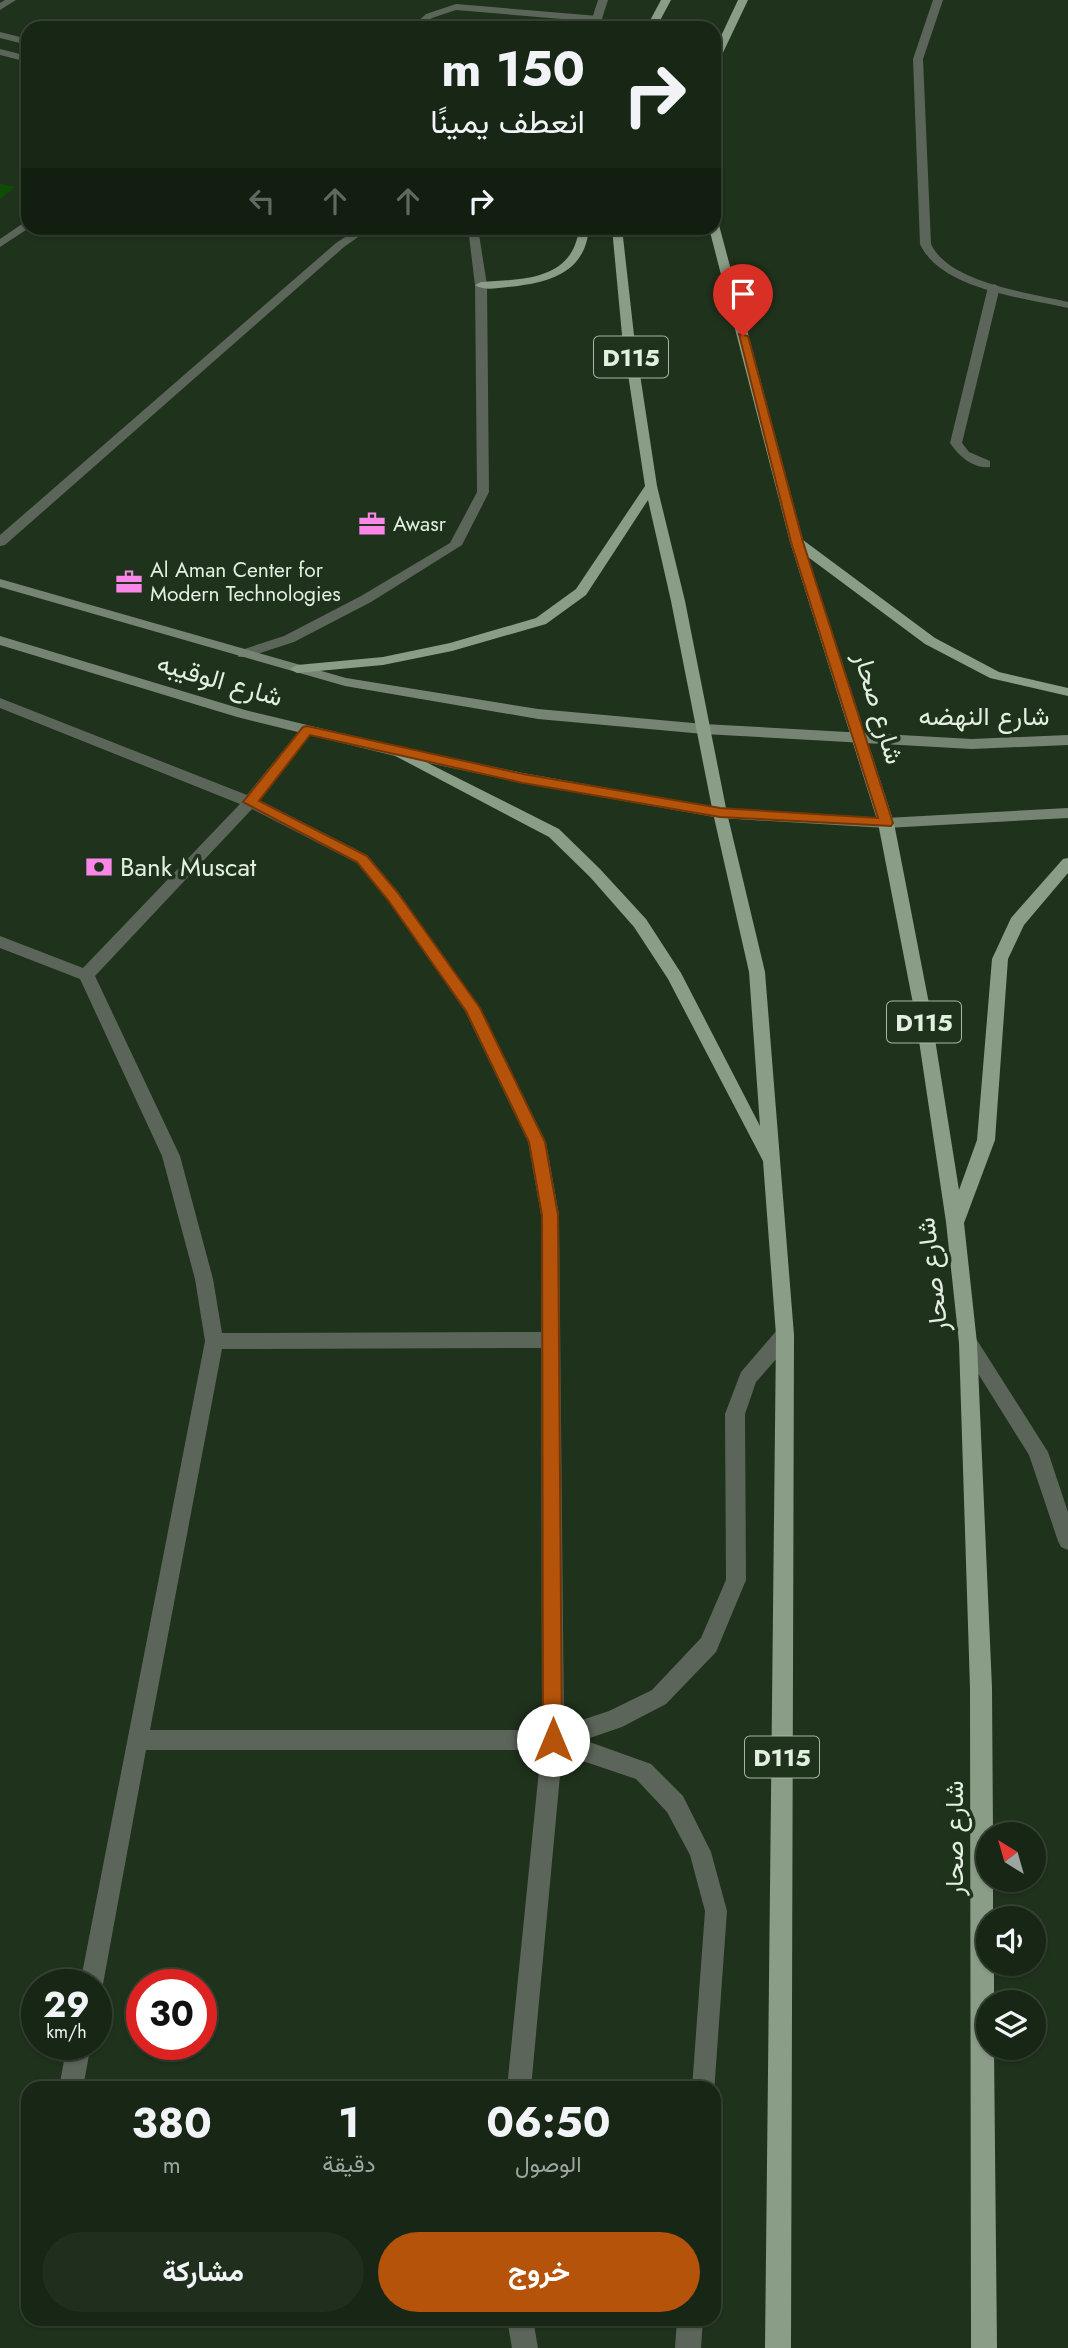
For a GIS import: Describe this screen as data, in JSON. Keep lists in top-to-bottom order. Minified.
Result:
{"streets":{"main road":["D115","شارع الوقيبه","شارع صحار","شارع النهضه"]},"crossings":[["D115","شارع الوقيبه"],["شارع الوقيبه","شارع صحار"],["شارع الوقيبه","شارع النهضه"],["شارع صحار","شارع النهضه"]],"places":{"office":["Awasr","Al Aman Center for Modern Technologies"],"bank":["Bank Muscat"]},"north":"top left","page":{"turn":["150 m","انعطف يمينًا"],"speed":"29 km/h","limit":"30","eta":["06:50","الوصول","1","دقيقة","380","m"],"buttons":["خروج","مشاركة"]}}
